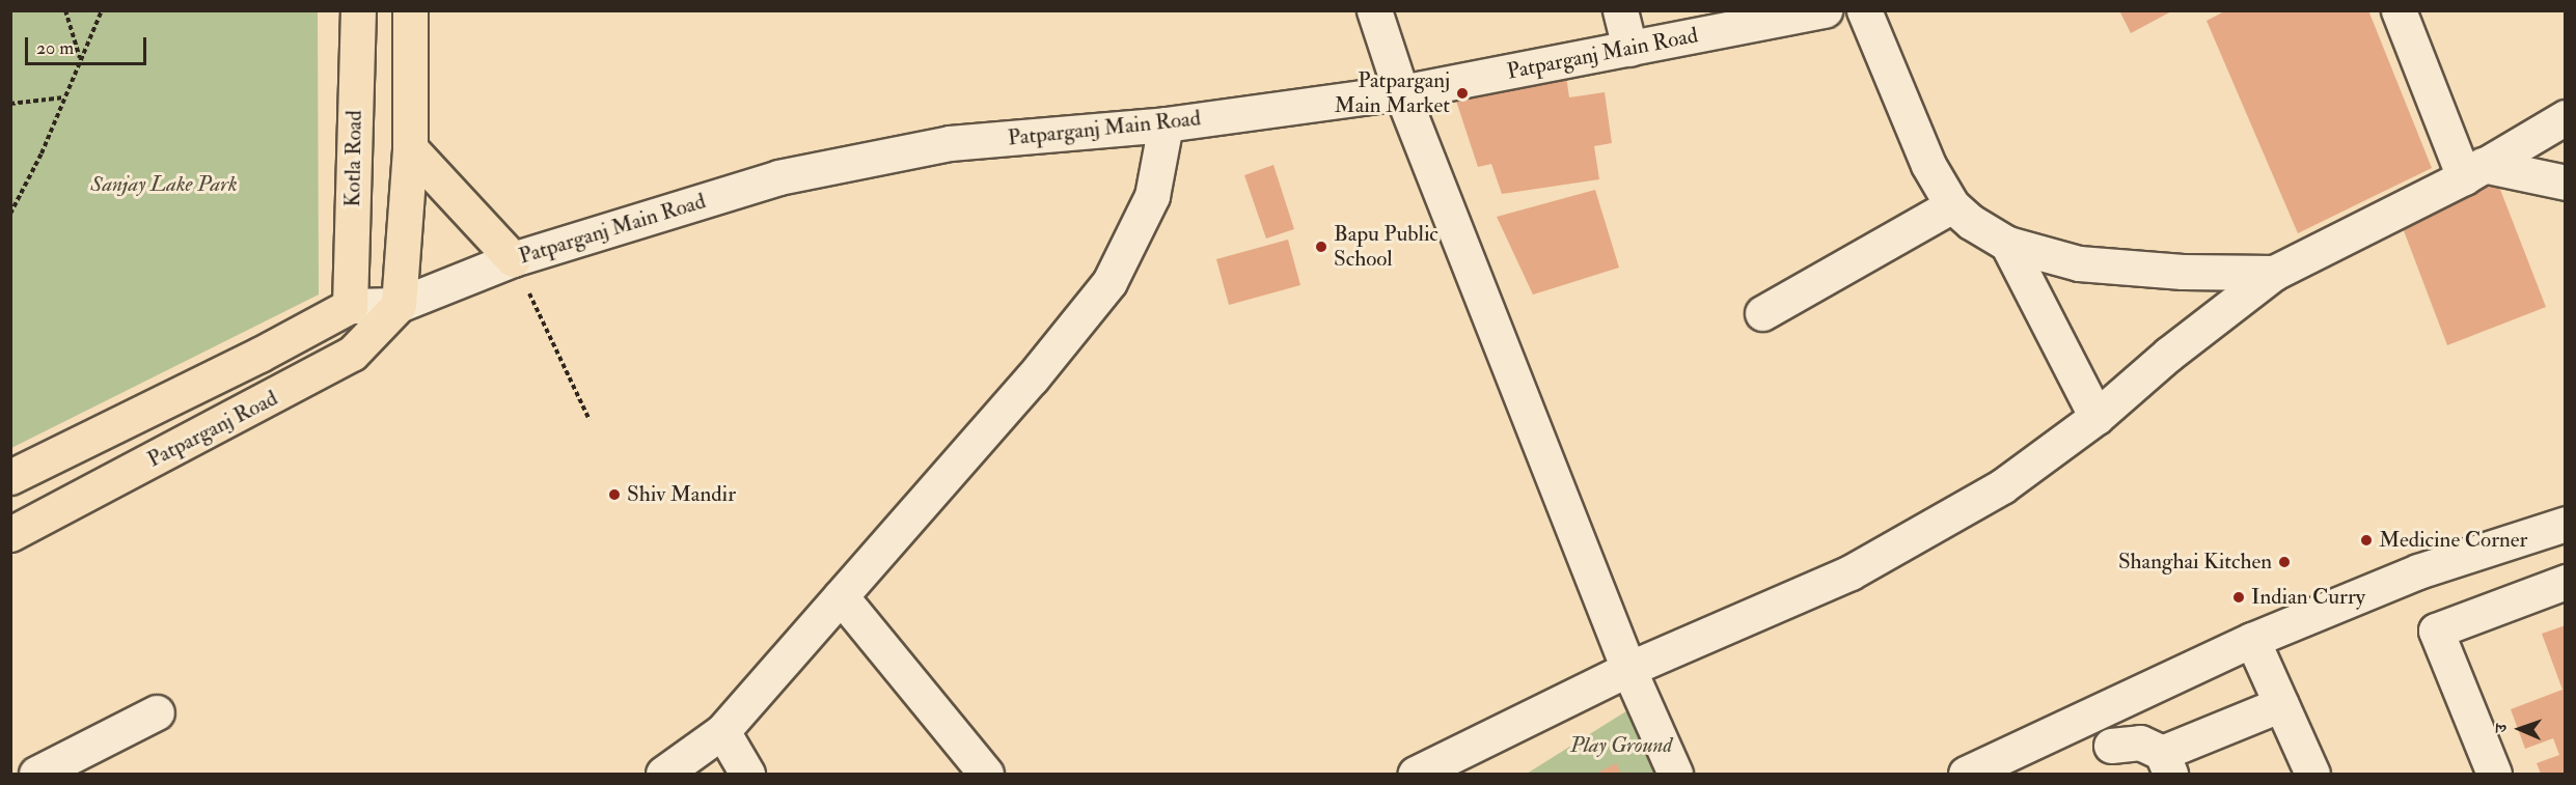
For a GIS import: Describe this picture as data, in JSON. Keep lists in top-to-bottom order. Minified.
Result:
{"streets":{"main road":["Kotla Road","Patparganj Road"],"street":["Patparganj Main Road"]},"crossings":[["Patparganj Main Road","Patparganj Road"],["Kotla Road","Patparganj Road"]],"parks":["Sanjay Lake Park","Play Ground"],"places":["Patparganj Main Market","Bapu Public School","Shiv Mandir","Medicine Corner","Shanghai Kitchen","Indian Curry"],"scale_bar":"20 m","north":"left"}
